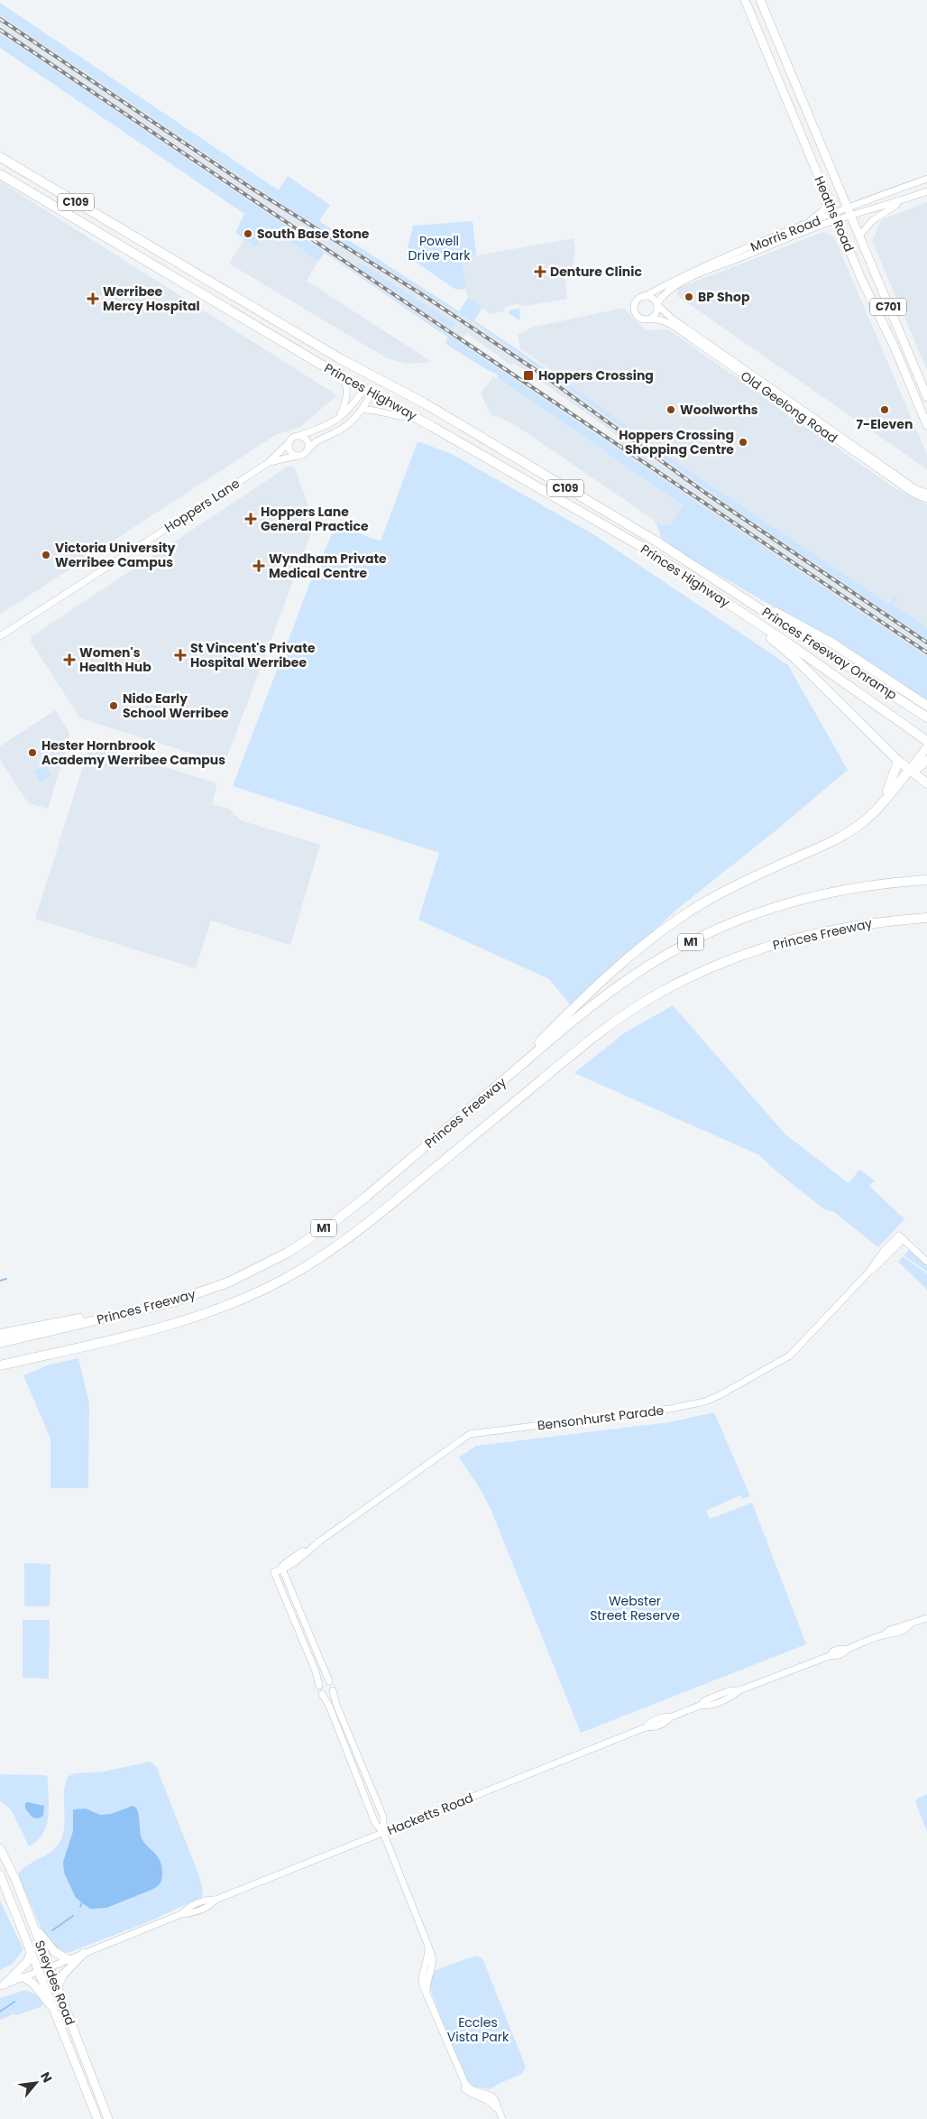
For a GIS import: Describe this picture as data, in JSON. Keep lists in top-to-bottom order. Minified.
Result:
{"streets":{"highway":["C109","Princes Highway","Princes Freeway Onramp","Princes Freeway","M1"],"main road":["Heaths Road","C701","Sneydes Road"],"street":["Morris Road","Old Geelong Road","Hoppers Lane","Bensonhurst Parade","Hacketts Road"]},"crossings":[["Heaths Road","Morris Road"],["Morris Road","Old Geelong Road"],["Princes Highway","Princes Freeway Onramp"],["Hacketts Road","Sneydes Road"]],"parks":["Powell Drive Park","Webster Street Reserve","Eccles Vista Park"],"places":{"other":["South Base Stone","BP Shop","Woolworths","7-Eleven","Hoppers Crossing Shopping Centre","Victoria University Werribee Campus","Nido Early School Werribee","Hester Hornbrook Academy Werribee Campus"],"health":["Denture Clinic","Werribee Mercy Hospital","Hoppers Lane General Practice","Wyndham Private Medical Centre","St Vincent's Private Hospital Werribee","Women's Health Hub"],"transit":["Hoppers Crossing"]},"north":"top right"}
